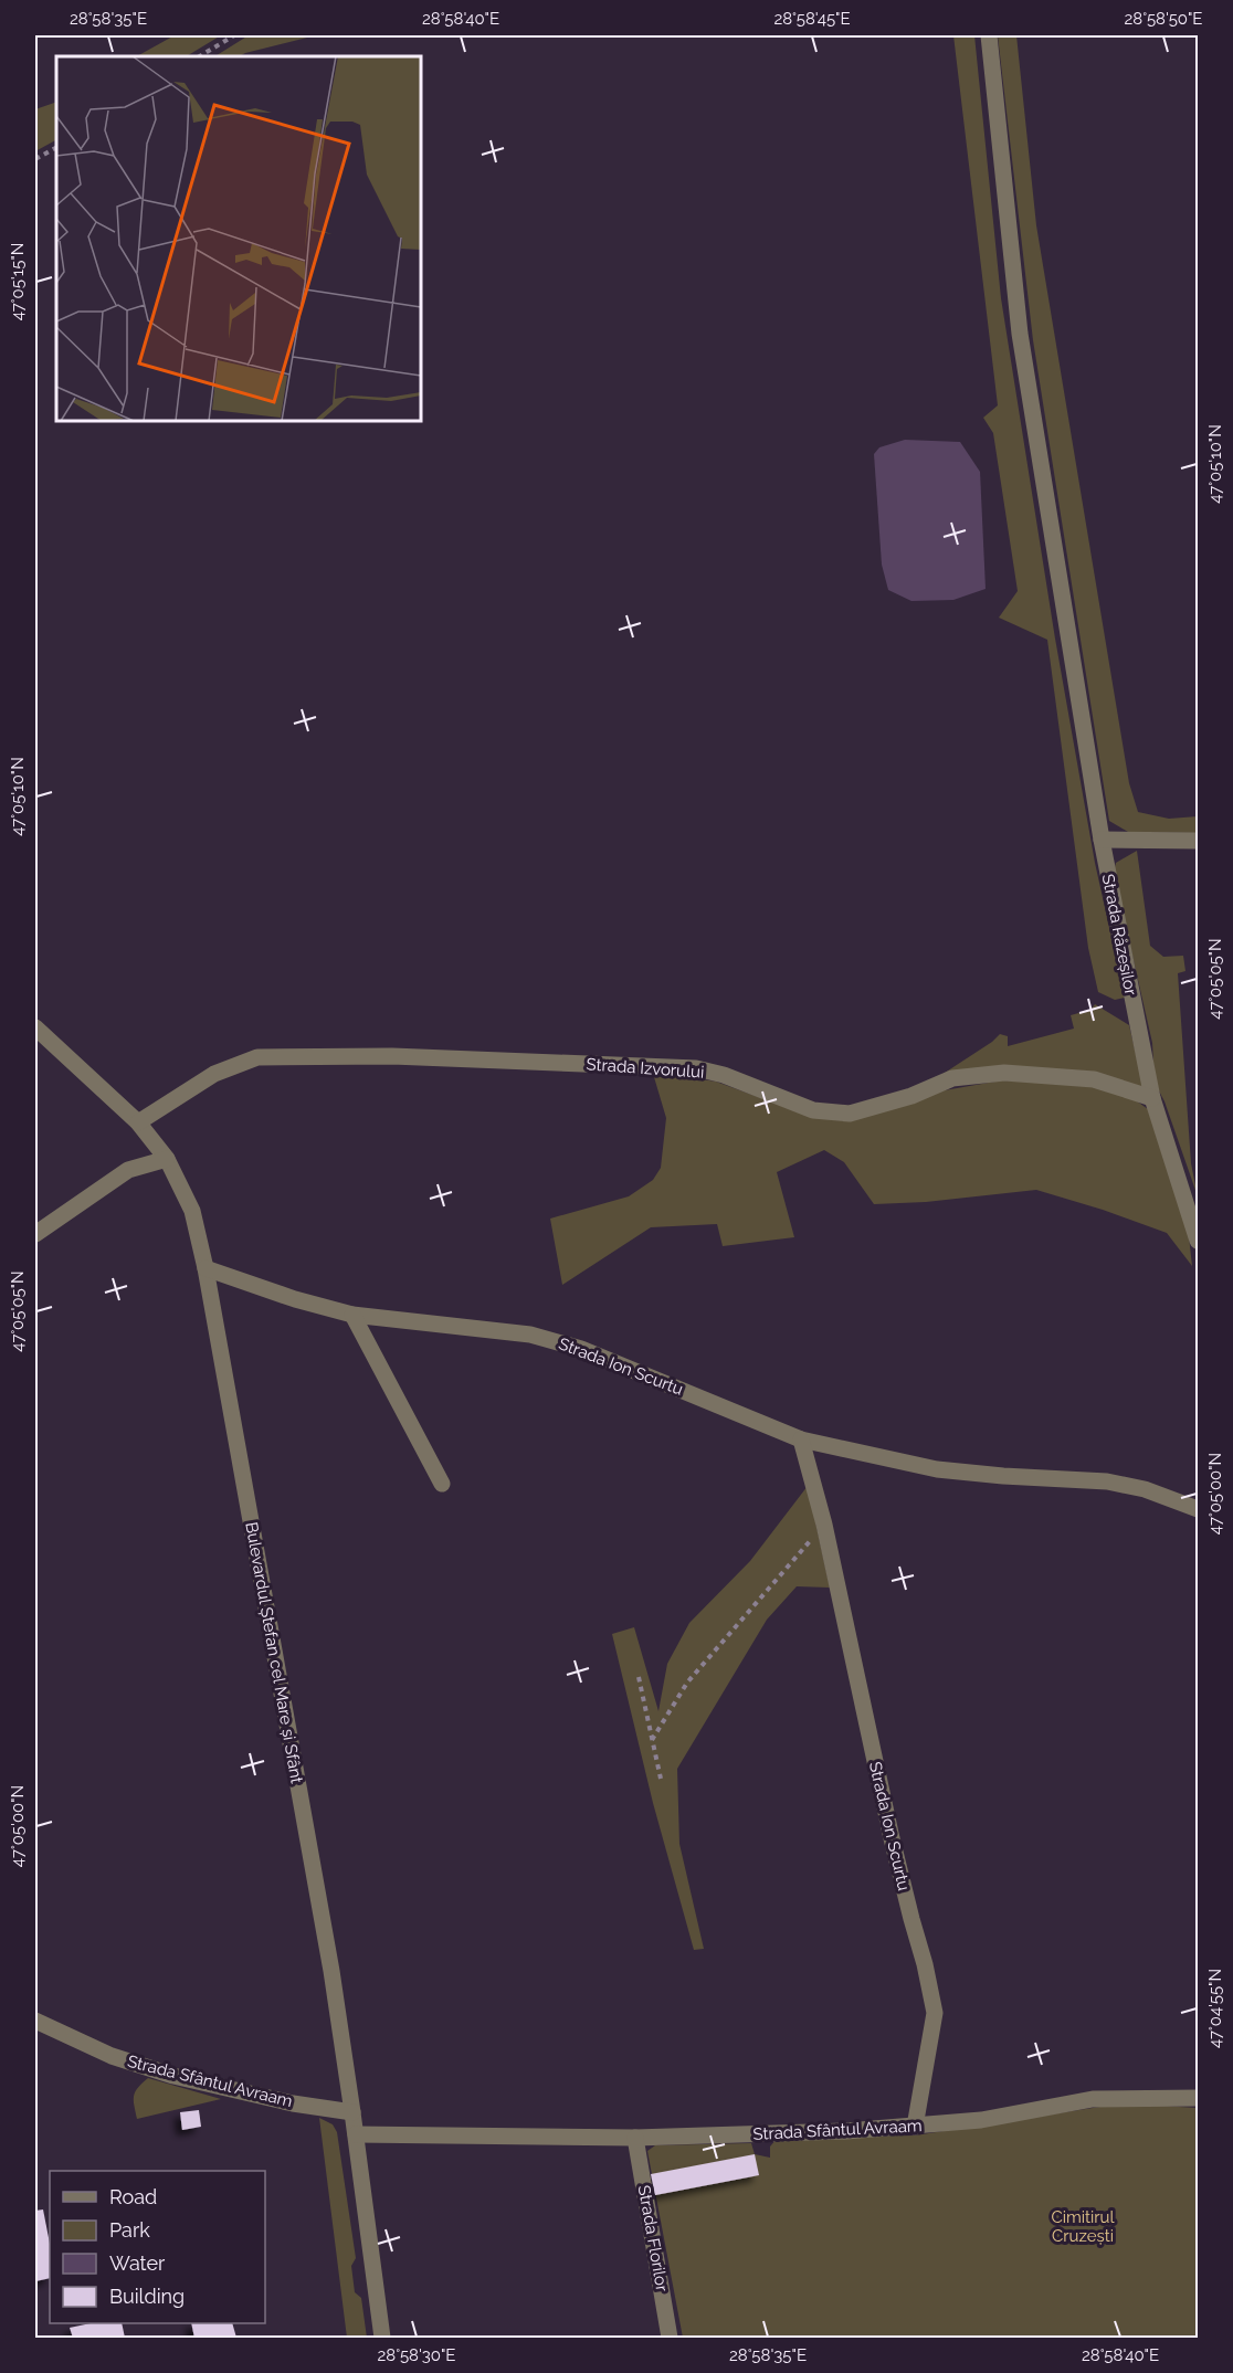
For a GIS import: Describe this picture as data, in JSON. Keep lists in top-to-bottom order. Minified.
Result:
{"streets":{"street":["Strada Răzeșilor","Strada Izvorului","Strada Ion Scurtu","Bulevardul Ștefan cel Mare și Sfânt","Strada Sfântul Avraam","Strada Florilor"]},"crossings":[["Strada Răzeșilor","Strada Izvorului"],["Strada Izvorului","Bulevardul Ștefan cel Mare și Sfânt"],["Strada Ion Scurtu","Bulevardul Ștefan cel Mare și Sfânt"],["Strada Ion Scurtu","Strada Sfântul Avraam"],["Bulevardul Ștefan cel Mare și Sfânt","Strada Sfântul Avraam"],["Strada Sfântul Avraam","Strada Florilor"]],"parks":["Cimitirul Cruzești"],"legend":["Road","Park","Water","Building"],"coordinates":["28°58'35\"E","28°58'40\"E","28°58'45\"E","28°58'50\"E","47°05'15\"N","47°05'10\"N","47°05'05\"N","47°05'00\"N","47°04'55\"N","28°58'30\"E"]}
